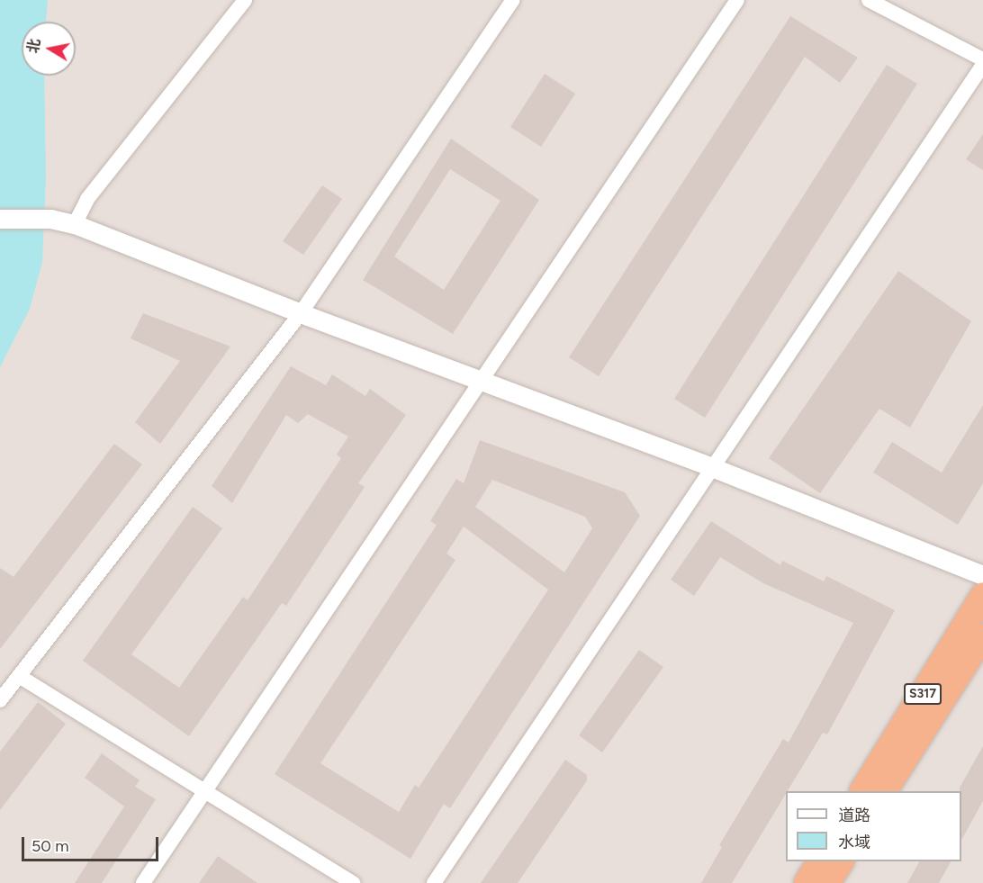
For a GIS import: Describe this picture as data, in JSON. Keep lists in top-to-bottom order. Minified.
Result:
{"streets":{"highway":["S317"]},"legend":["道路","水域"],"scale_bar":"50 m","north":"left"}
